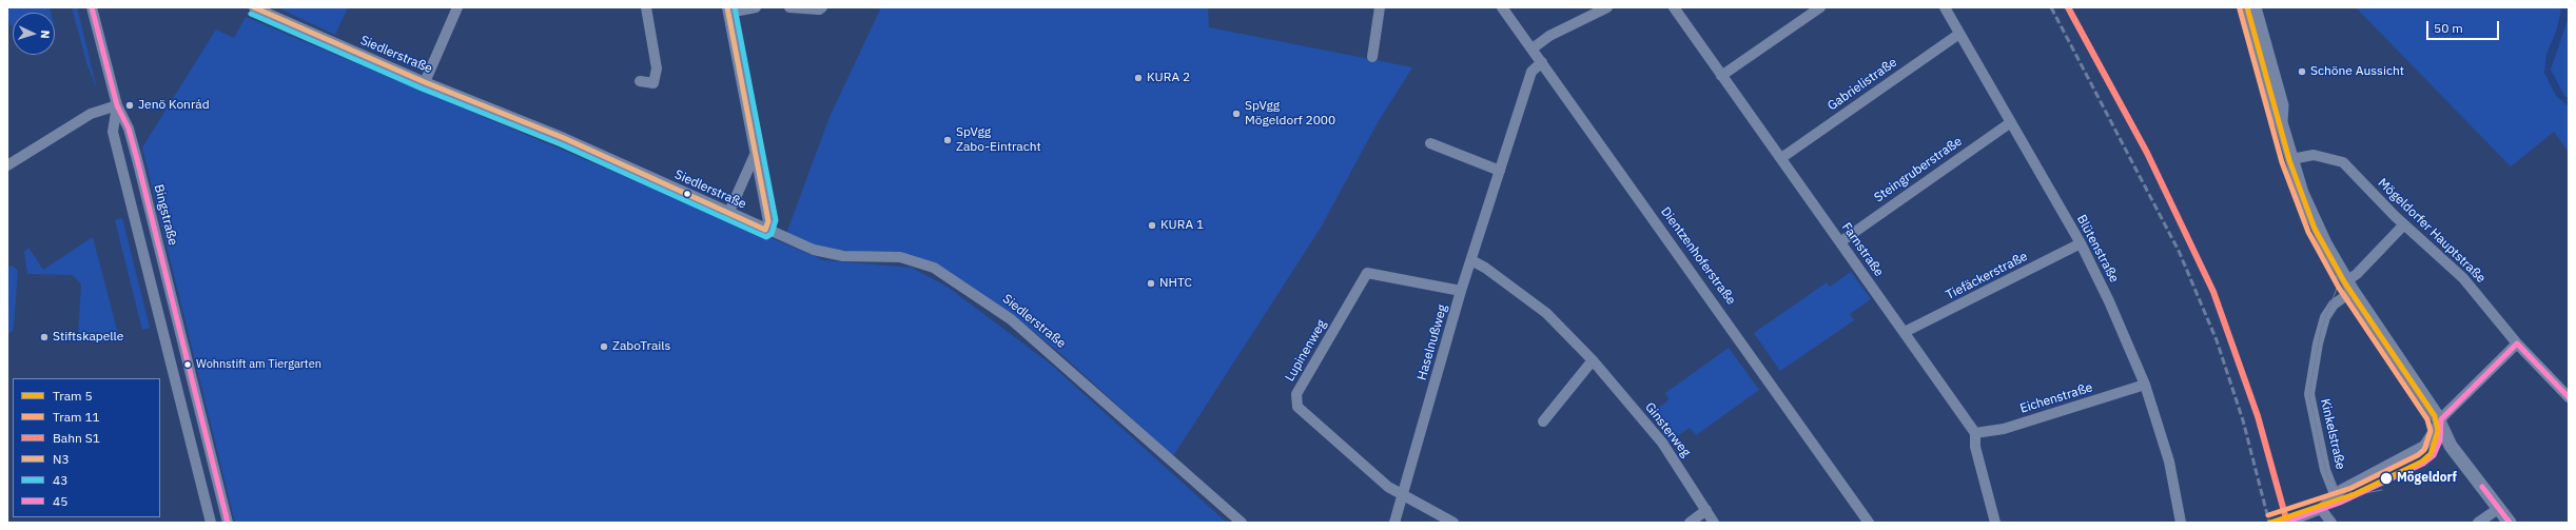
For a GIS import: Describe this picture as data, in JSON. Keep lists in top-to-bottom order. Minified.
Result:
{"streets":{"street":["Siedlerstraße","Gabrielistraße","Steingruberstraße","Bingstraße","Mögeldorfer Hauptstraße","Blütenstraße","Farnstraße","Dientzenhoferstraße","Tiefäckerstraße","Haselnußweg","Lupinenweg","Eichenstraße","Ginsterweg","Kinkelstraße"]},"crossings":[["Gabrielistraße","Blütenstraße"],["Gabrielistraße","Farnstraße"],["Steingruberstraße","Blütenstraße"],["Steingruberstraße","Farnstraße"],["Mögeldorfer Hauptstraße","Kinkelstraße"],["Blütenstraße","Tiefäckerstraße"],["Blütenstraße","Eichenstraße"],["Farnstraße","Tiefäckerstraße"],["Farnstraße","Eichenstraße"],["Dientzenhoferstraße","Haselnußweg"],["Haselnußweg","Lupinenweg"],["Haselnußweg","Ginsterweg"]],"places":["Schöne Aussicht","KURA 2","Jenö Konrád","SpVgg Mögeldorf 2000","SpVgg Zabo-Eintracht","KURA 1","NHTC","Stiftskapelle","ZaboTrails","Wohnstift am Tiergarten","Mögeldorf"],"lines":["tram line 5","rail line S1","transit line N3","transit line 43","transit line 45","tram line 11"],"legend":["Tram 5","Tram 11","Bahn S1","N3","43","45"],"scale_bar":"50 m","north":"right"}
